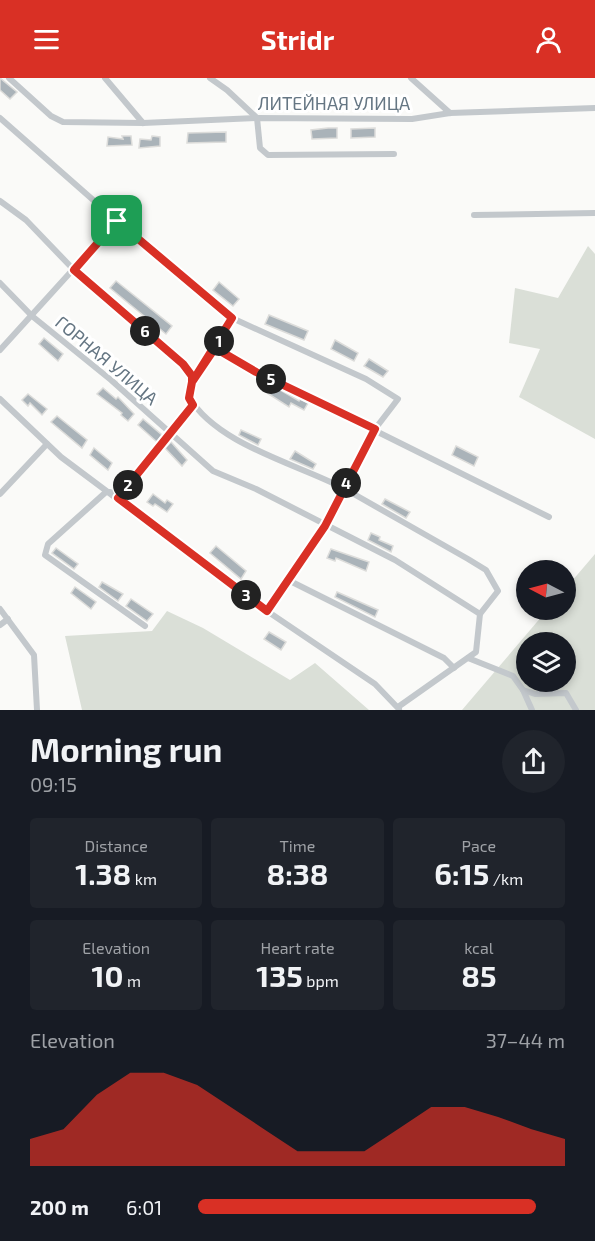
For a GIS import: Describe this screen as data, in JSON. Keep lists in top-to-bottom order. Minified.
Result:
{"streets":{"street":["ЛИТЕЙНАЯ УЛИЦА","ГОРНАЯ УЛИЦА"]},"north":"left","page":{"header":"Stridr","pins":["6","1","5","4","2","3"],"heading":["Morning run","09:15"],"stats":[["Distance","1.38 km"],["Time","8:38"],["Pace","6:15 /km"],["Elevation","10 m"],["Heart rate","135 bpm"],["kcal","85"]],"chart":["Elevation","37–44 m"],"list":[{"name":"200 m","note":"6:01"}]}}
